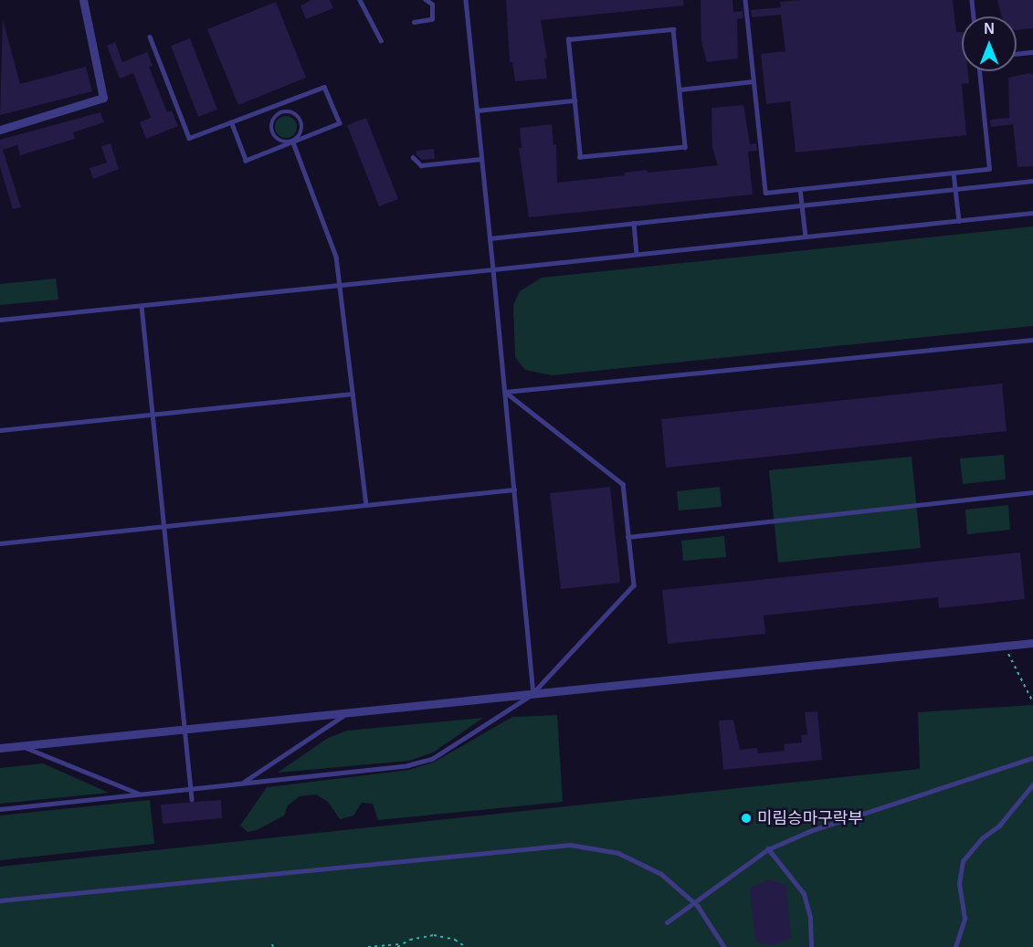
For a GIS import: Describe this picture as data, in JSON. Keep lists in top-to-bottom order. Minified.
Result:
{"places":["미림승마구락부"],"north":"top"}
